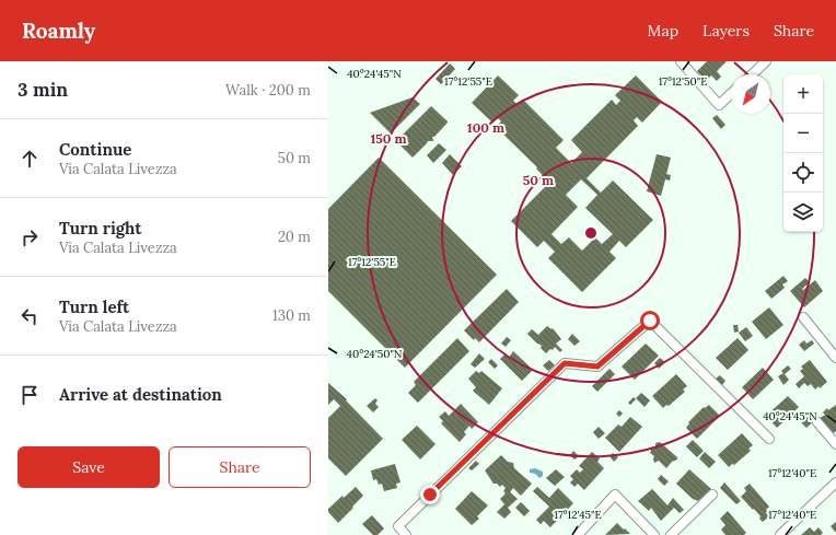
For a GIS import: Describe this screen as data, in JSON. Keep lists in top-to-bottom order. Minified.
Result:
{"north":"bottom left","page":{"header":"Roamly","nav":["Map","Layers","Share"],"heading":["3 min","Walk · 200 m"],"map_buttons":["+","−"],"list":[["Continue","Via Calata Livezza","50 m"],["Turn right","Via Calata Livezza","20 m"],["Turn left","Via Calata Livezza","130 m"],"Arrive at destination"],"buttons":["Save","Share"]},"coordinates":["40°24'45\"N","17°12'55\"E","17°12'50\"E","40°24'50\"N","17°12'40\"E","17°12'45\"E"],"rings":["100 m","150 m","50 m"]}
